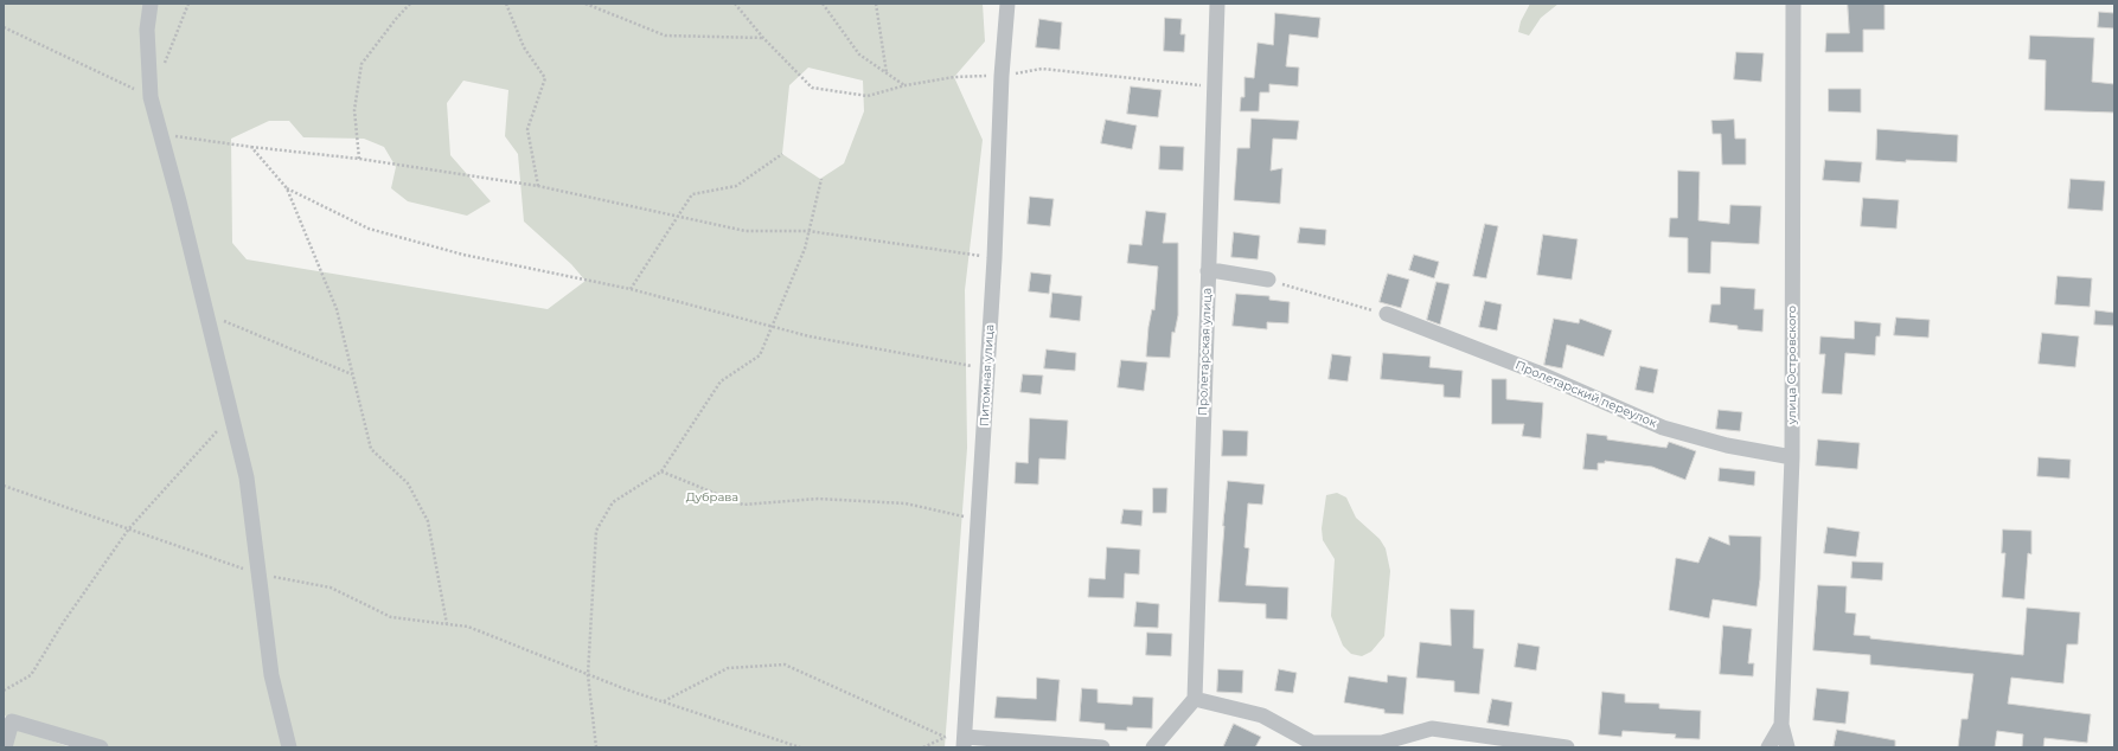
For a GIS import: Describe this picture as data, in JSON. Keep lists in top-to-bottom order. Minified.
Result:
{"streets":{"street":["Пролетарская улица","улица Островского","Питомная улица","Пролетарский переулок"]},"crossings":[["улица Островского","Пролетарский переулок"]],"parks":["Дубрава"]}
